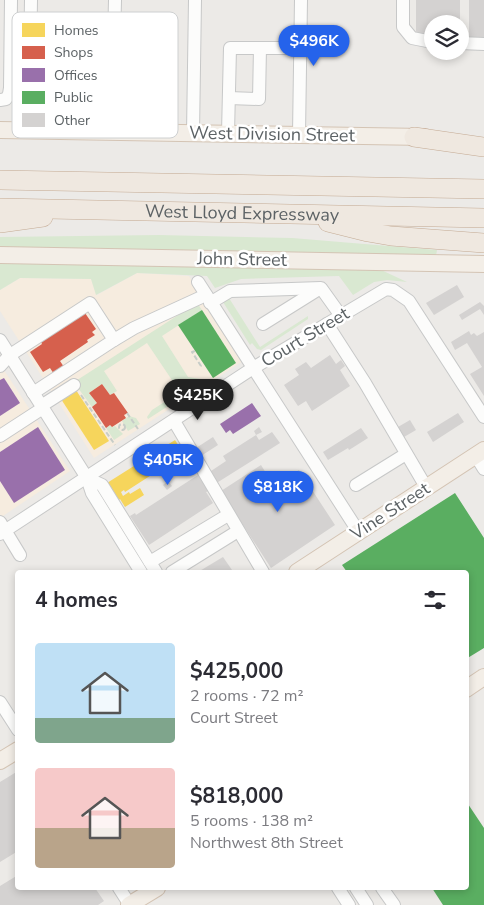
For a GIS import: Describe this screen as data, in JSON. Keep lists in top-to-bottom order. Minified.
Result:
{"streets":{"highway":["West Lloyd Expressway"],"main road":["West Division Street","John Street","Vine Street"],"street":["Court Street"]},"legend":["Homes","Shops","Offices","Public","Other"],"page":{"price":["$496K","$425K","$405K","$818K"],"heading":"4 homes","list":[{"name":"$425,000","note":"2 rooms · 72 m² · Court Street"},{"name":"$818,000","note":"5 rooms · 138 m² · Northwest 8th Street"}]}}
